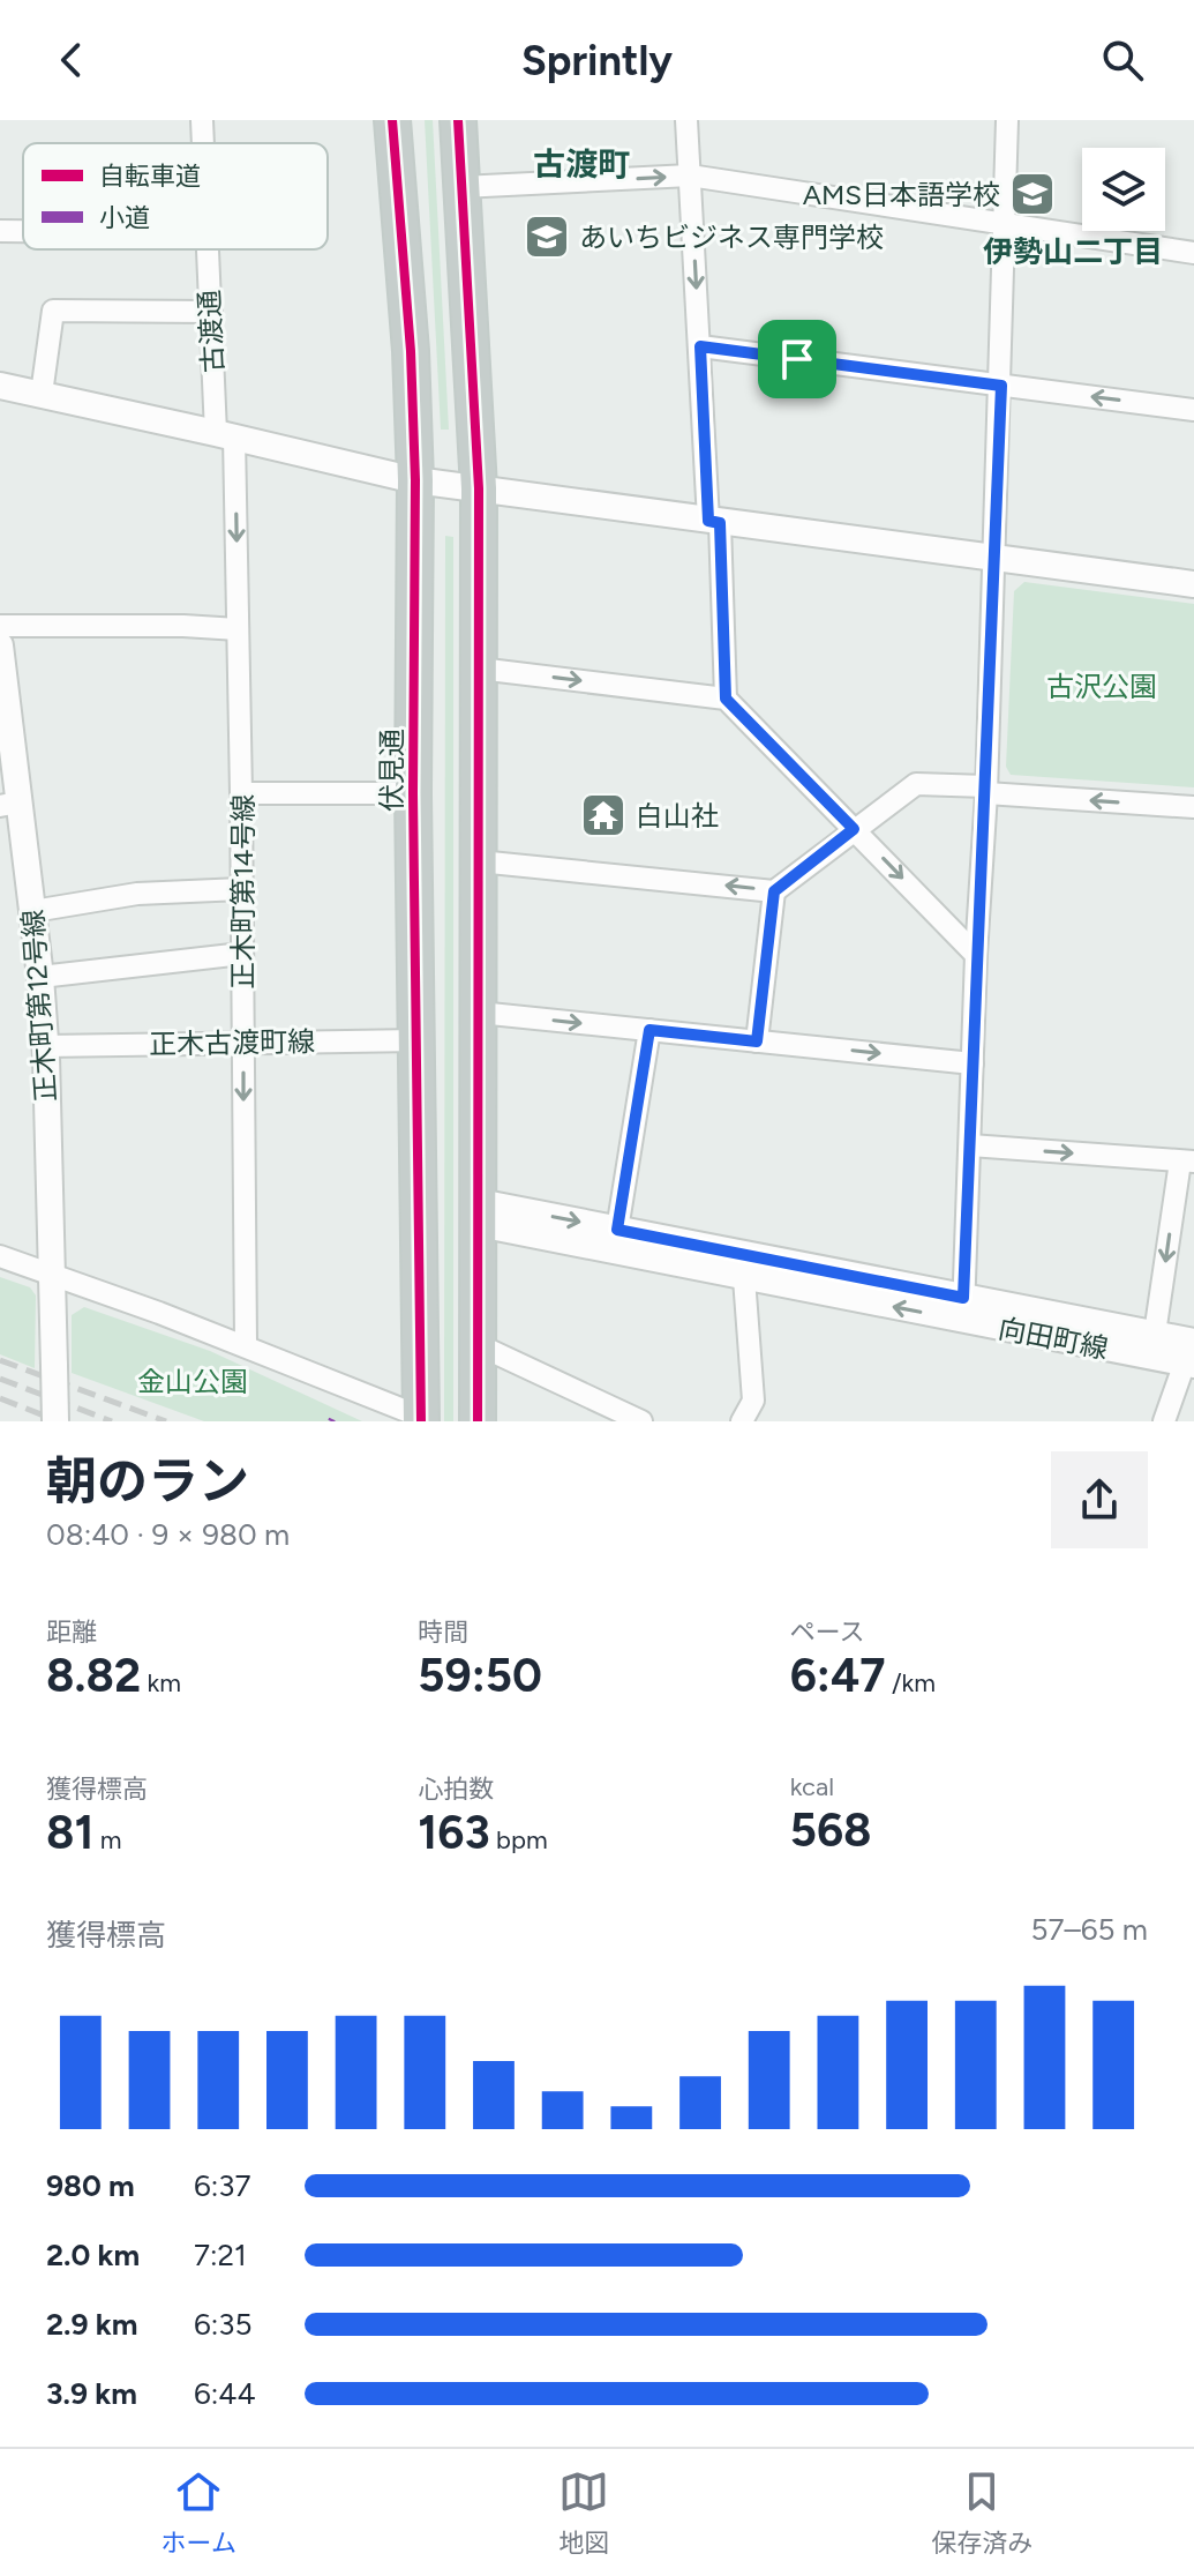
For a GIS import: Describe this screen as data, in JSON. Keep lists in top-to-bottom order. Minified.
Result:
{"streets":{"highway":["伏見通"],"street":["古渡通","正木町第14号線","正木町第12号線","正木古渡町線","向田町線"]},"crossings":[["古渡通","正木町第14号線"],["伏見通","正木古渡町線"],["正木町第14号線","正木古渡町線"],["正木町第12号線","正木古渡町線"]],"one_way":["正木町第14号線"],"districts":["古渡町","伊勢山二丁目"],"parks":["古沢公園","金山公園"],"places":{"school or university":["AMS日本語学校","あいちビジネス専門学校"],"temple":["白山社"]},"legend":["自転車道","小道"],"page":{"header":"Sprintly","heading":["朝のラン","08:40 · 9 × 980 m"],"stats":[["距離","8.82 km"],["時間","59:50"],["ペース","6:47 /km"],["獲得標高","81 m"],["心拍数","163 bpm"],["kcal","568"]],"chart":["獲得標高","57–65 m"],"list":[{"name":"980 m","note":"6:37"},{"name":"2.0 km","note":"7:21"},{"name":"2.9 km","note":"6:35"},{"name":"3.9 km","note":"6:44"}],"tabs":["ホーム","地図","保存済み"]}}
